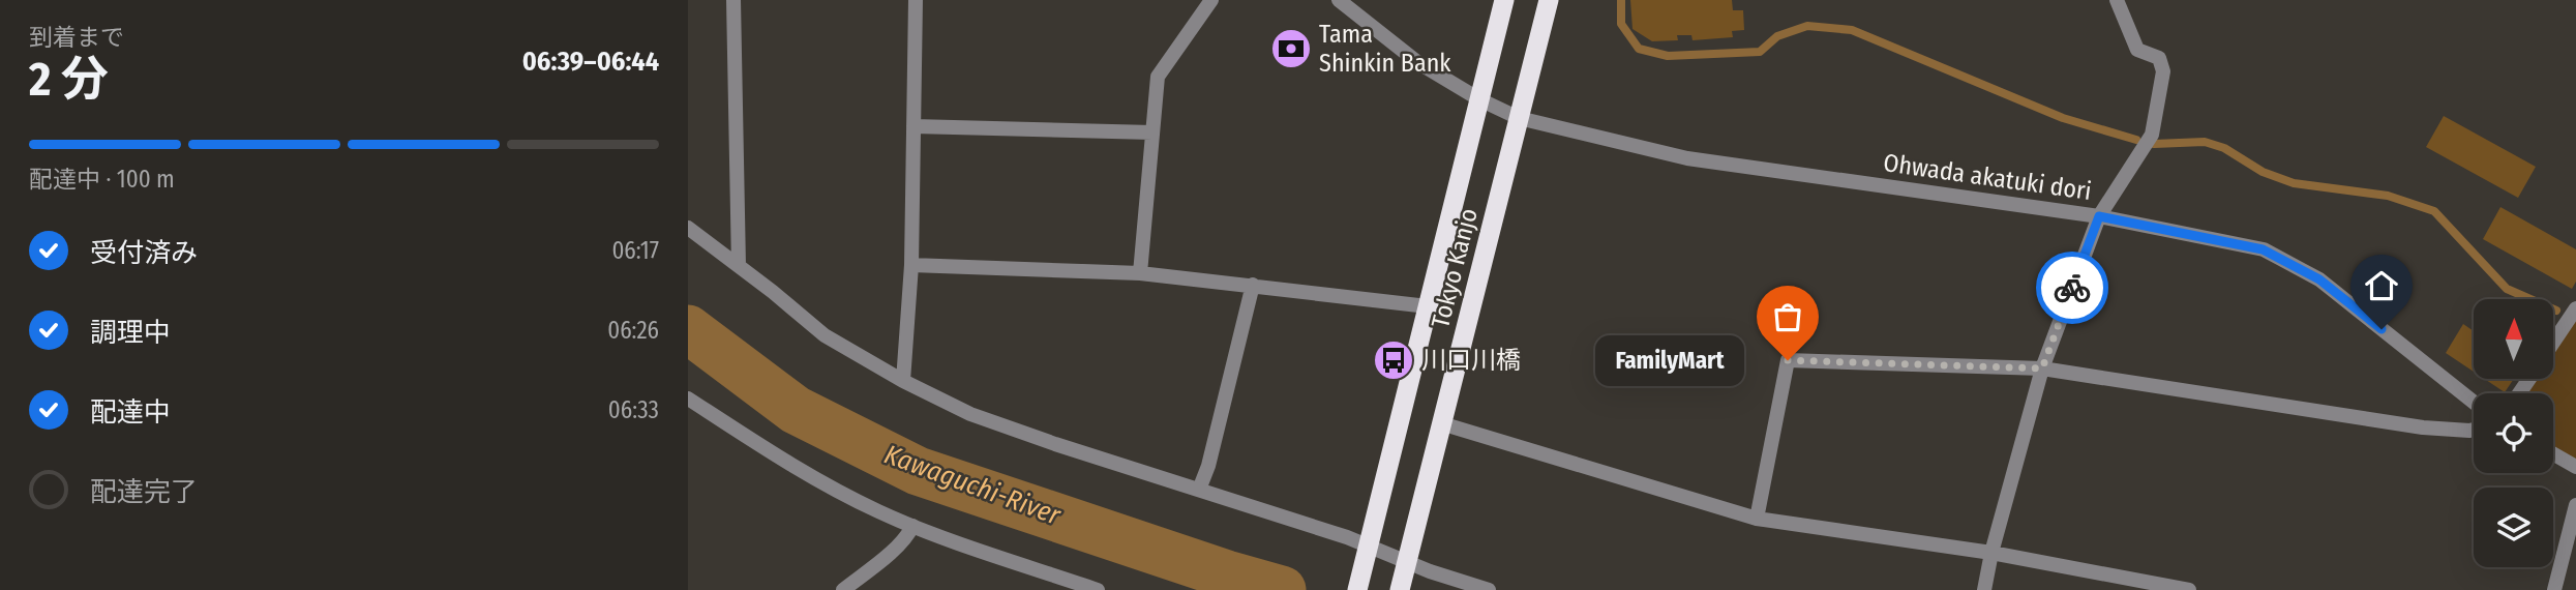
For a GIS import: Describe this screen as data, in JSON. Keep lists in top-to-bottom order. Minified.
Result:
{"streets":{"highway":["Tokyo Kanjo"],"street":["Ohwada akatuki dori"]},"crossings":[["Ohwada akatuki dori","Tokyo Kanjo"]],"water":["Kawaguchi-River"],"places":{"bank":["Tama Shinkin Bank"],"bus stop":["川口川橋"],"other":["FamilyMart"]},"north":"top","page":{"heading":["2 分","到着まで","06:39–06:44"],"bar":"配達中 · 100 m","list":[["受付済み","06:17"],["調理中","06:26"],["配達中","06:33"],"配達完了"],"bubble":"FamilyMart"}}
